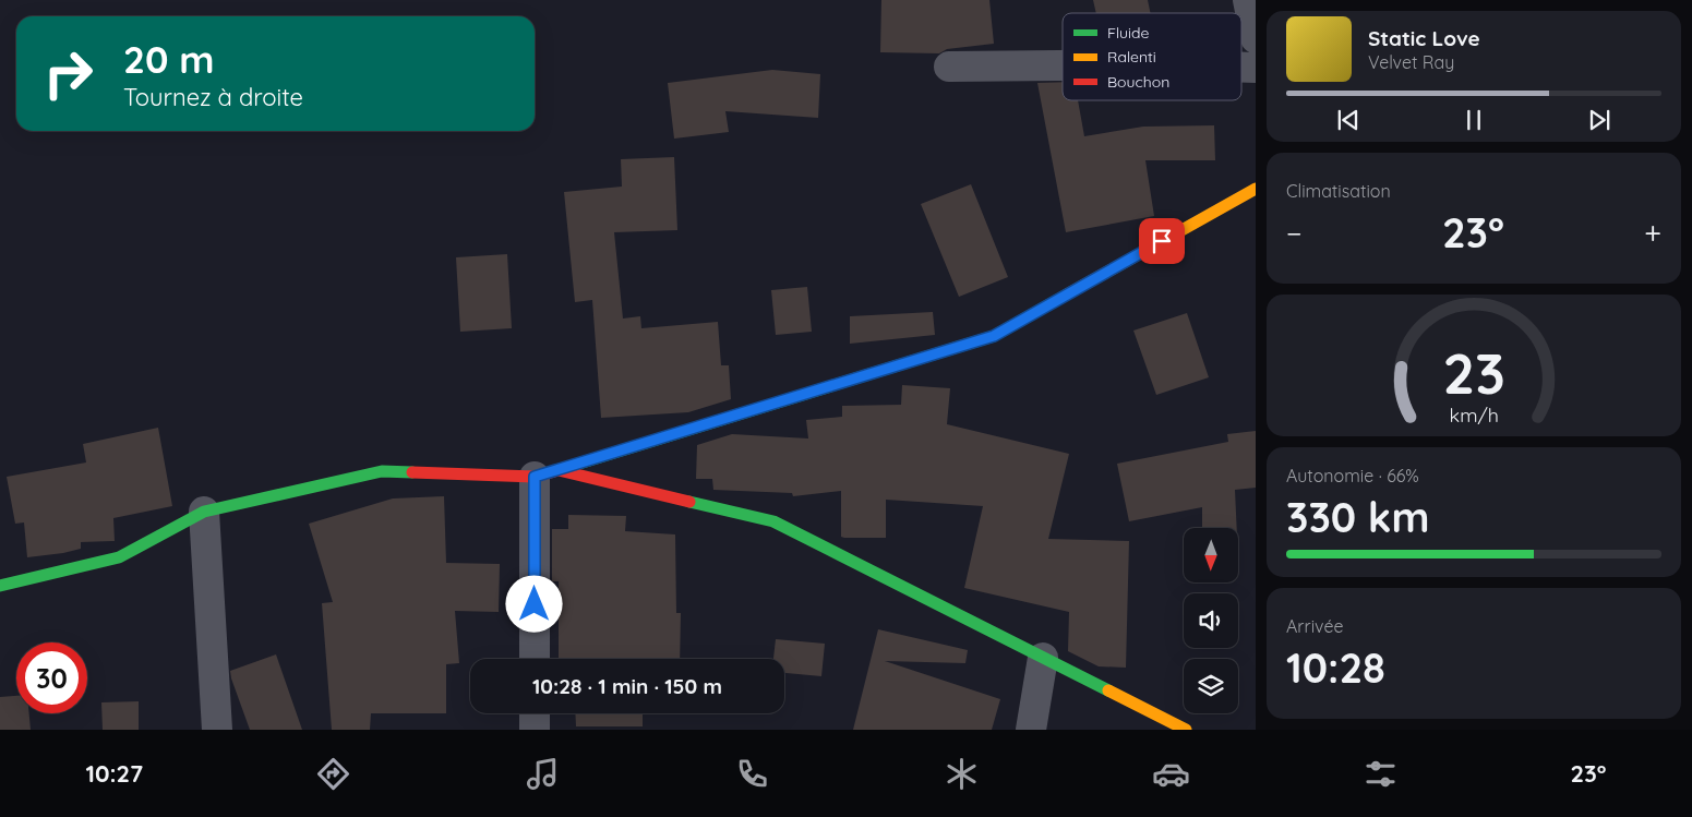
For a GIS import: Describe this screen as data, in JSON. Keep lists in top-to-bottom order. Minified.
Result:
{"legend":["Fluide","Ralenti","Bouchon"],"north":"bottom","page":{"turn":["20 m","Tournez à droite"],"song":["Static Love","Velvet Ray"],"tile":["Climatisation",["Autonomie · 66%","330 km"],["Arrivée","10:28"]],"heat":["−","23°","+"],"limit":"30","trip":"10:28 · 1 min · 150 m","tabs":["10:27","23°"],"gauge":["23","km/h"]}}
